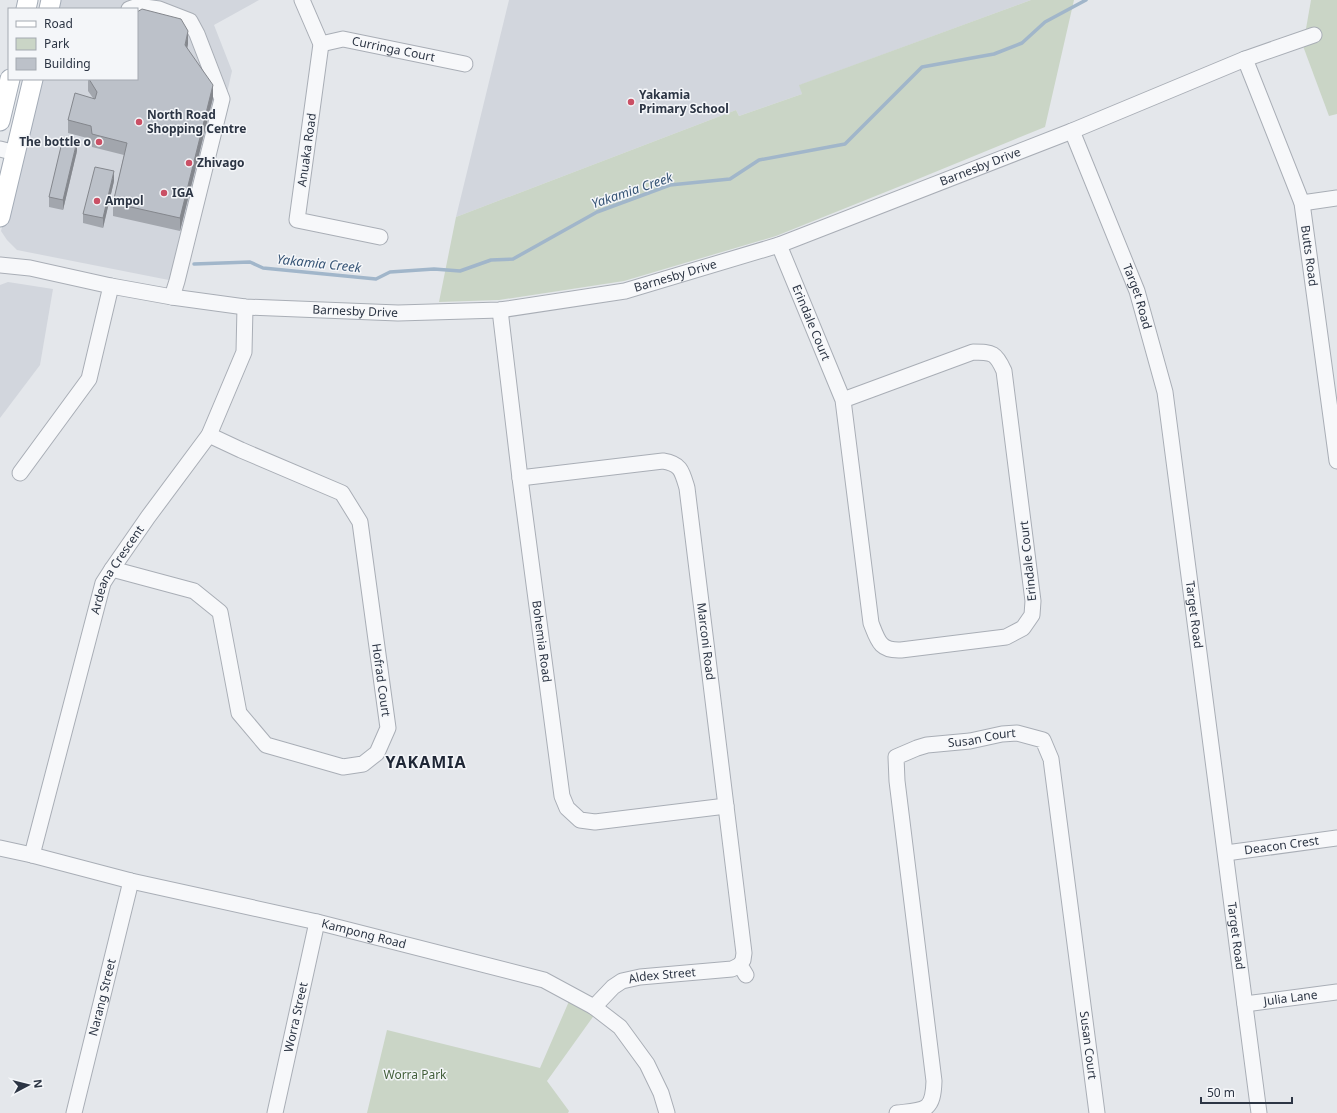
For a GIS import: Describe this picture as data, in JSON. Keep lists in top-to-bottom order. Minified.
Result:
{"streets":{"street":["Curringa Court","Anuaka Road","Barnesby Drive","Butts Road","Target Road","Erindale Court","Ardeana Crescent","Bohemia Road","Marconi Road","Hofrad Court","Susan Court","Deacon Crest","Kampong Road","Aldex Street","Narang Street","Julia Lane","Worra Street"]},"crossings":[["Curringa Court","Anuaka Road"],["Barnesby Drive","Butts Road"],["Barnesby Drive","Target Road"],["Barnesby Drive","Erindale Court"],["Barnesby Drive","Ardeana Crescent"],["Barnesby Drive","Bohemia Road"],["Target Road","Deacon Crest"],["Target Road","Julia Lane"],["Ardeana Crescent","Hofrad Court"],["Ardeana Crescent","Kampong Road"],["Bohemia Road","Marconi Road"],["Marconi Road","Aldex Street"],["Kampong Road","Aldex Street"],["Kampong Road","Narang Street"],["Kampong Road","Worra Street"]],"districts":["YAKAMIA"],"water":["Yakamia Creek"],"parks":["Worra Park"],"places":["Yakamia Primary School","North Road Shopping Centre","The bottle o","Zhivago","IGA","Ampol"],"legend":["Road","Park","Building"],"scale_bar":"50 m","north":"right"}
